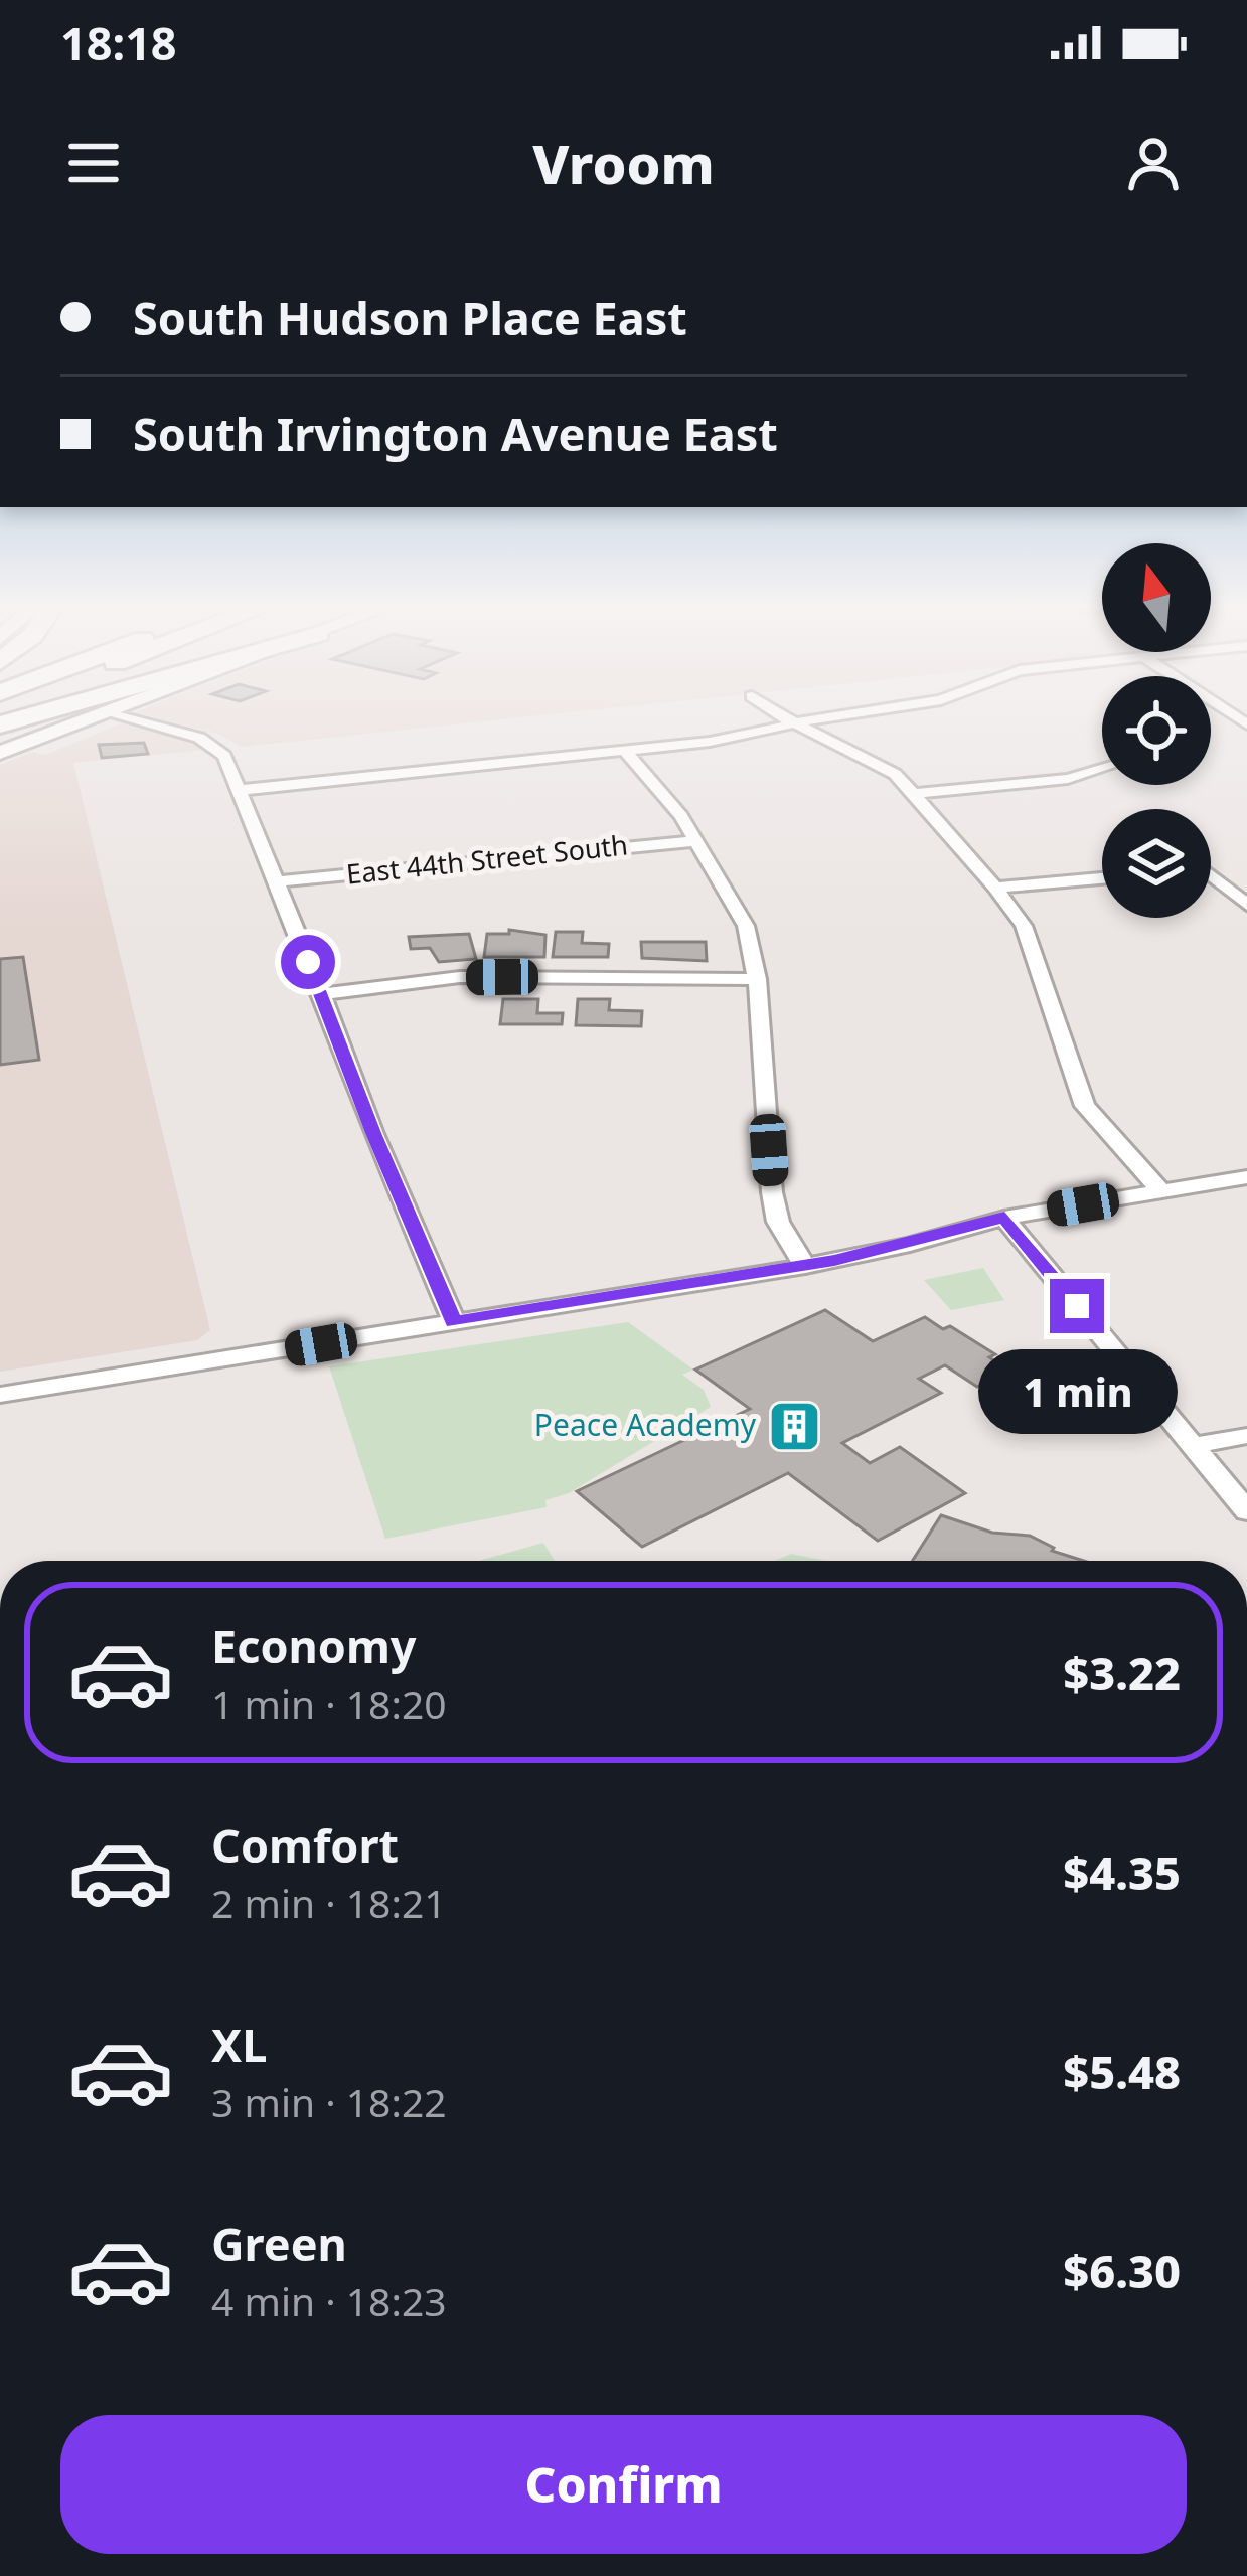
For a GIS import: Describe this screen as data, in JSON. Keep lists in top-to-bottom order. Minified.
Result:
{"streets":{"street":["East 44th Street South"]},"places":{"building":["Peace Academy"]},"north":"top","page":{"status":"18:18","header":"Vroom","banner":["South Hudson Place East","South Irvington Avenue East"],"bubble":"1 min","list":[{"name":"Economy","note":"1 min · 18:20","value":"$3.22"},{"name":"Comfort","note":"2 min · 18:21","value":"$4.35"},{"name":"XL","note":"3 min · 18:22","value":"$5.48"},{"name":"Green","note":"4 min · 18:23","value":"$6.30"}],"buttons":"Confirm"}}
